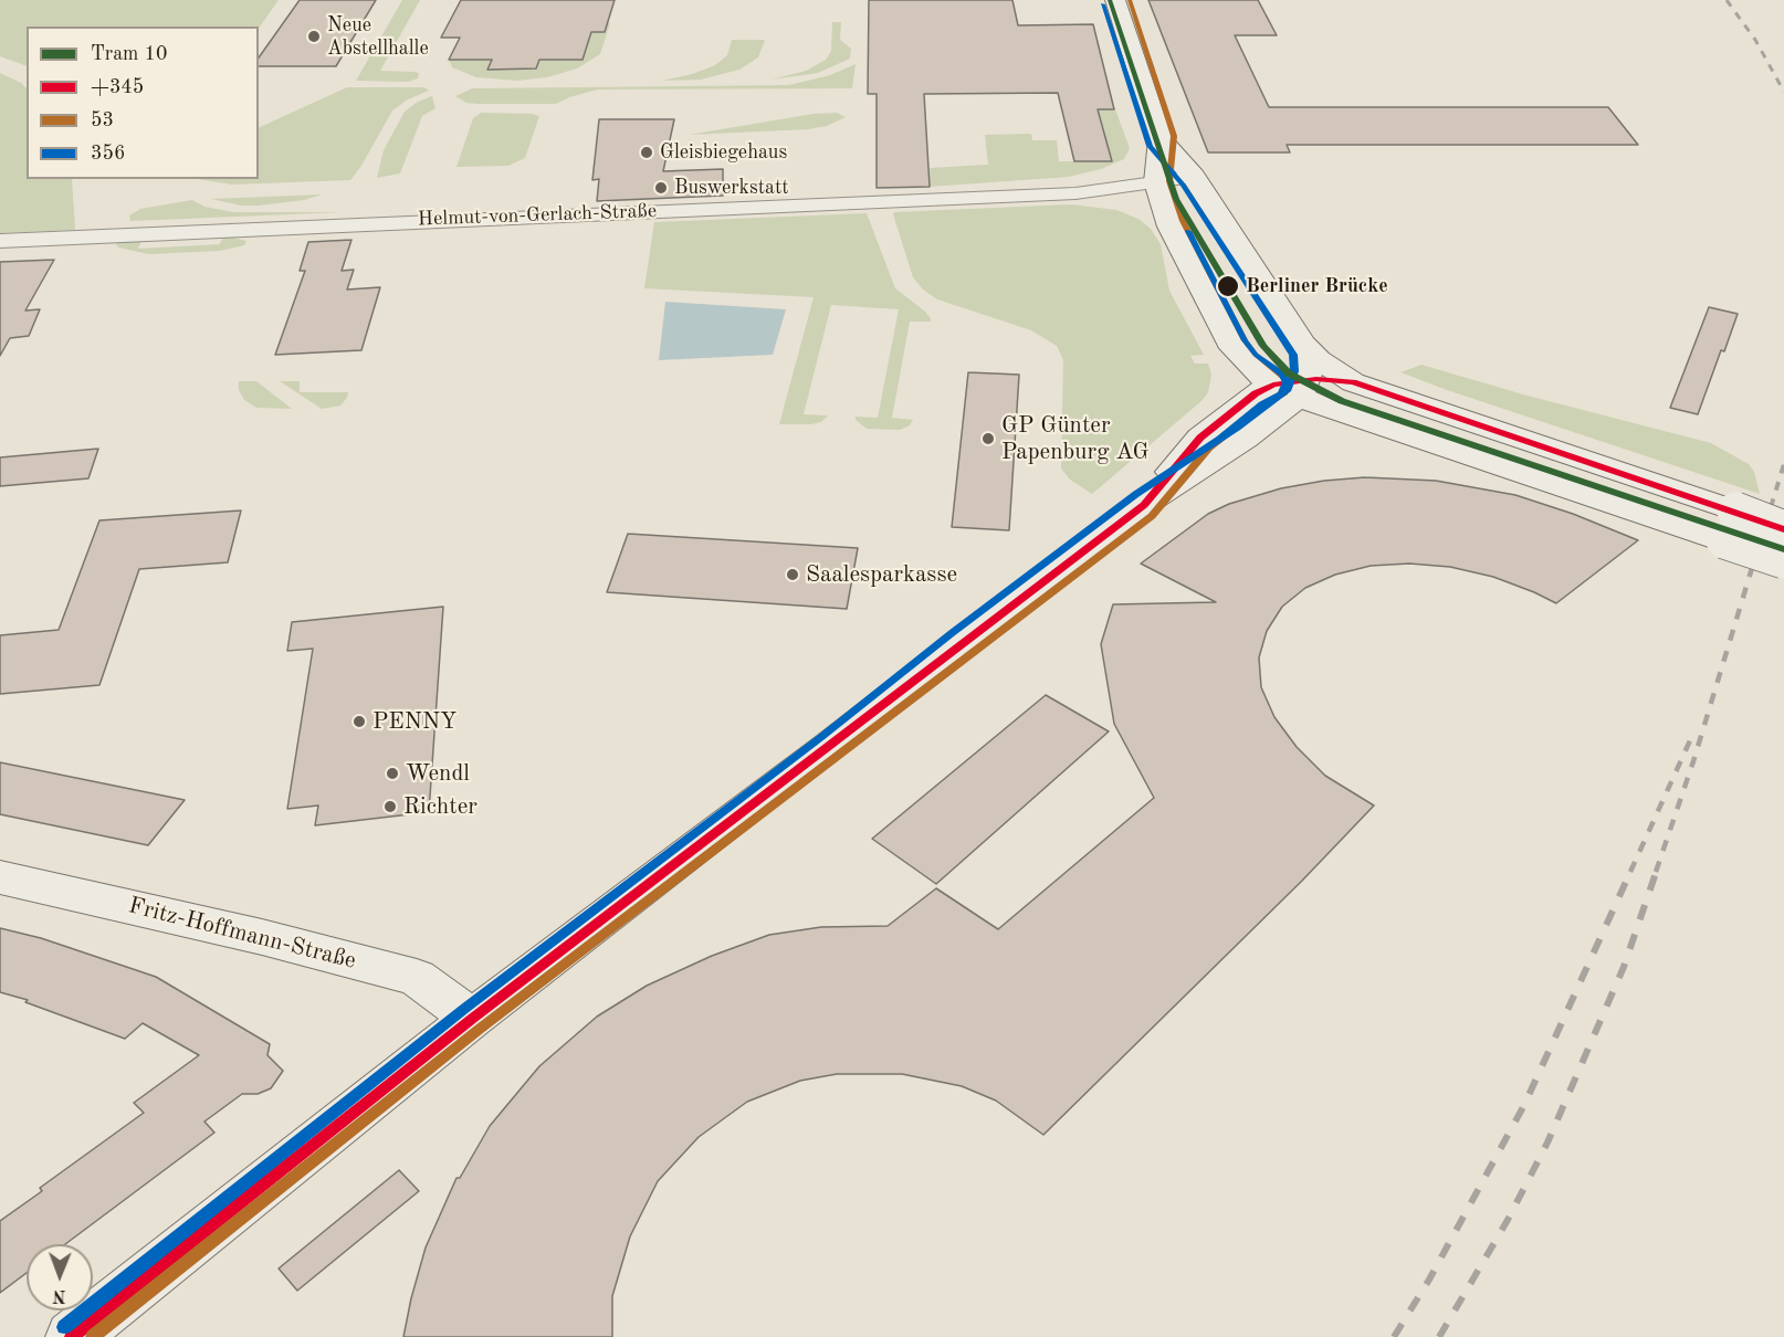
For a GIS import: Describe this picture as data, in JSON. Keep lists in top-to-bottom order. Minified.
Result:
{"streets":{"street":["Helmut-von-Gerlach-Straße","Fritz-Hoffmann-Straße"]},"places":["Neue Abstellhalle","Gleisbiegehaus","Buswerkstatt","Berliner Brücke","GP Günter Papenburg AG","Saalesparkasse","PENNY","Wendl","Richter"],"lines":["tram line 10","transit line 53","transit line 356","transit line +345"],"legend":["Tram 10","+345","53","356"],"north":"bottom"}
